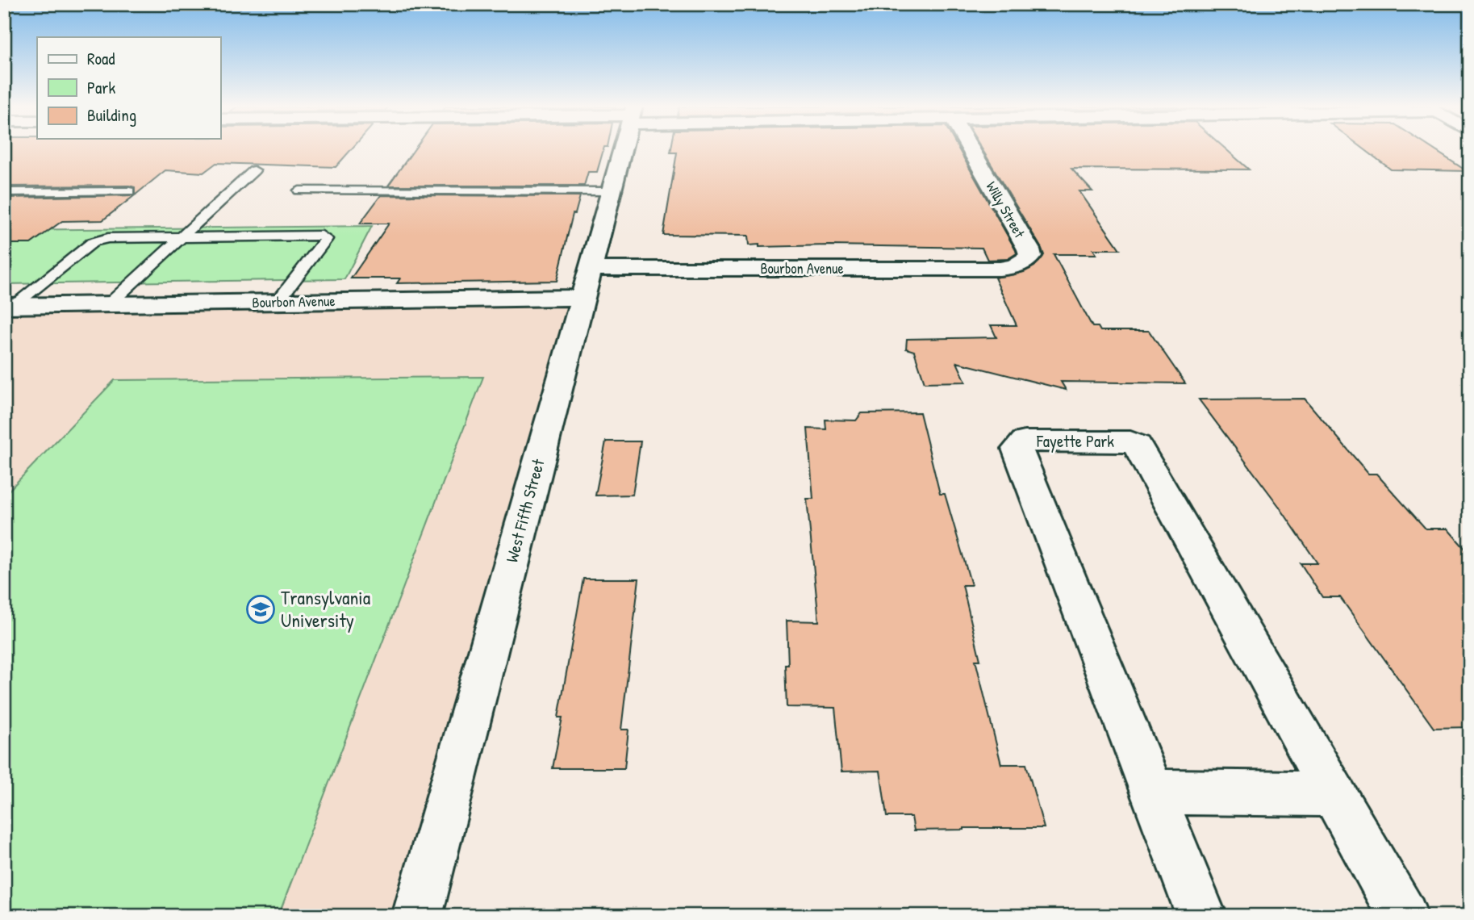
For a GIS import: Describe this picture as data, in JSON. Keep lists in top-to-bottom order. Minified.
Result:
{"streets":{"street":["Willy Street","Bourbon Avenue","Fayette Park","West Fifth Street"]},"crossings":[["Willy Street","Bourbon Avenue"],["Bourbon Avenue","West Fifth Street"]],"places":{"school or university":["Transylvania University"]},"legend":["Road","Park","Building"]}
